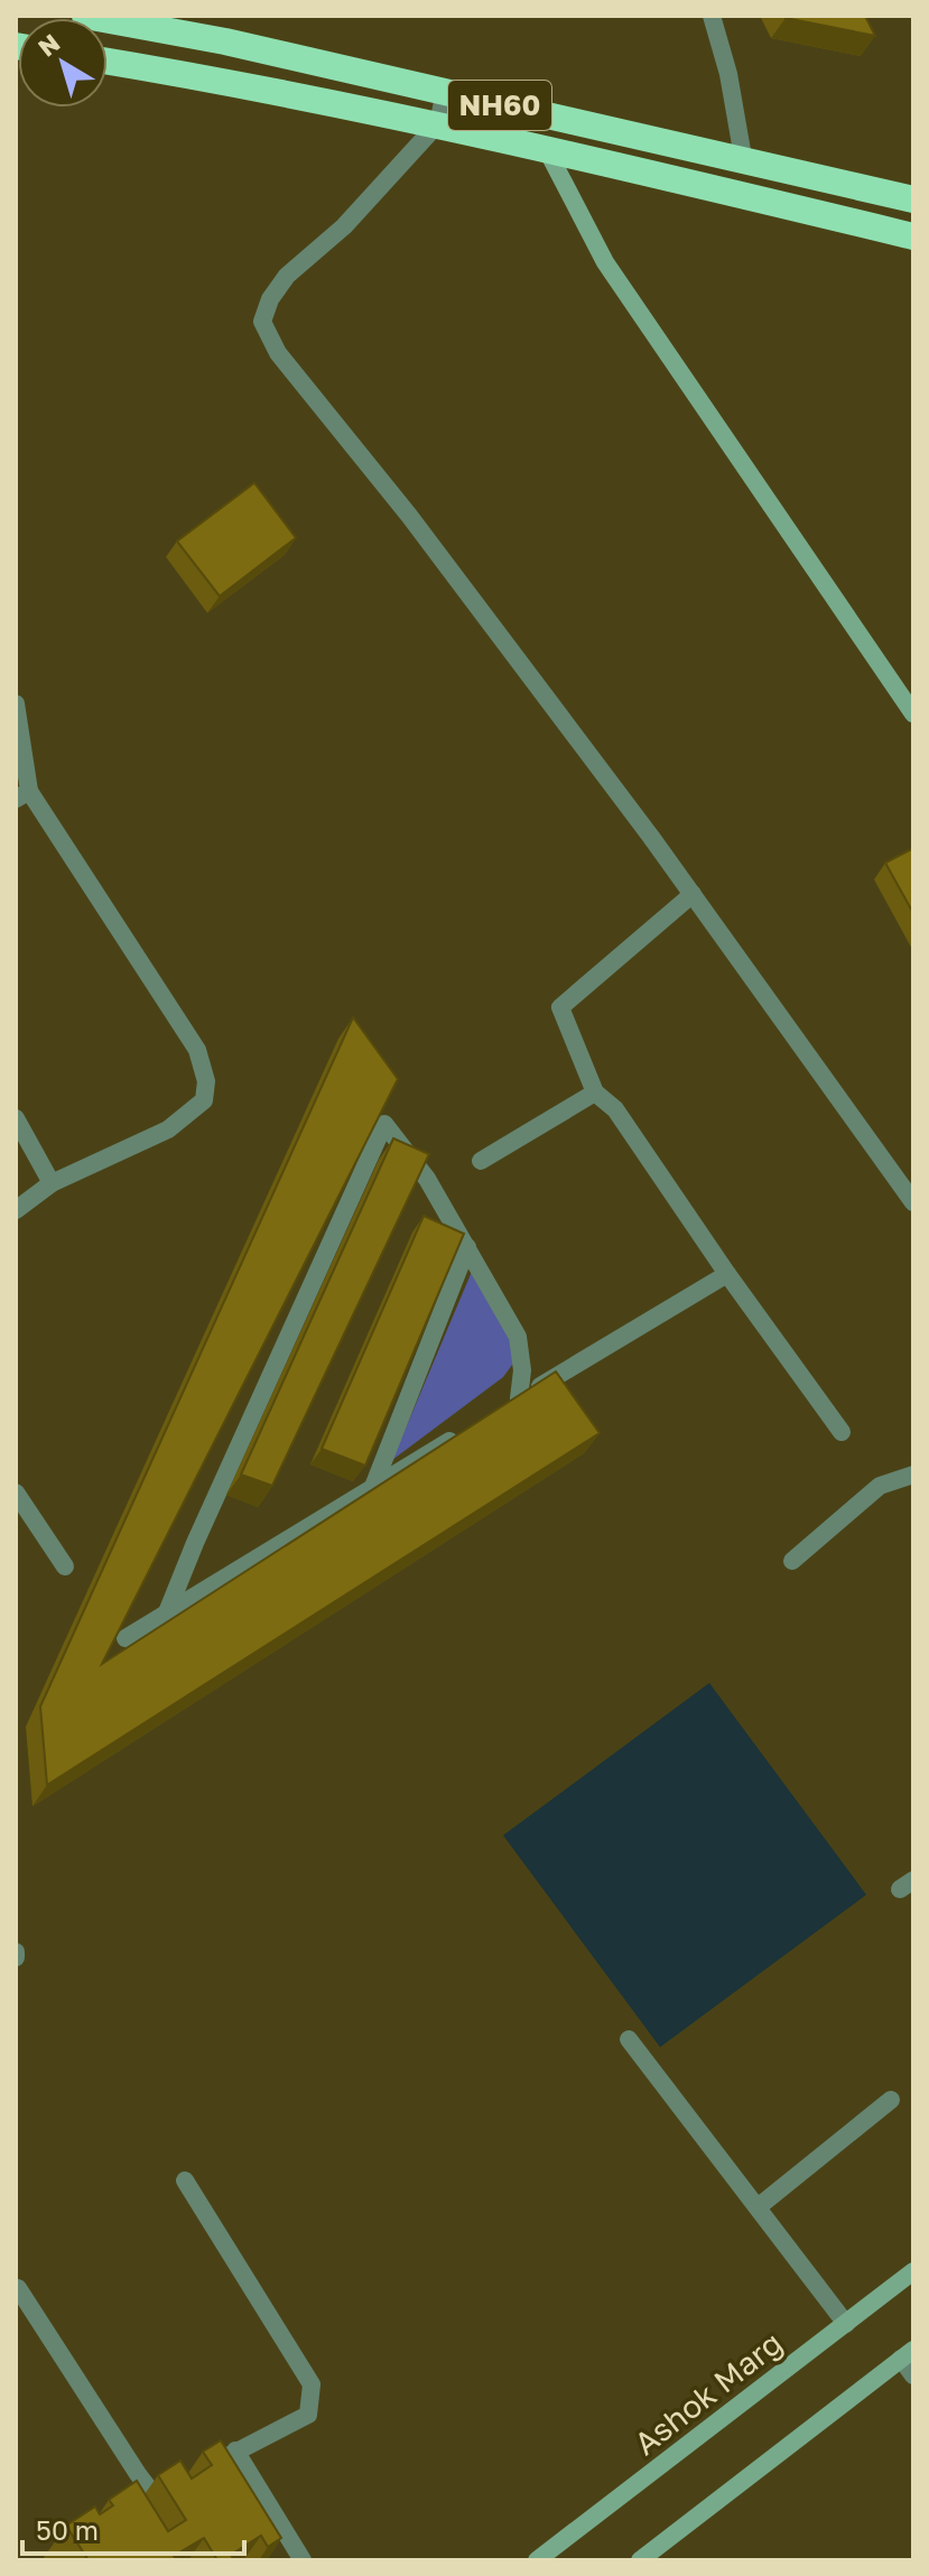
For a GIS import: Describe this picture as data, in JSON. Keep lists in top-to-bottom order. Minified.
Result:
{"streets":{"highway":["NH60"],"street":["Ashok Marg"]},"scale_bar":"50 m","north":"top left"}
